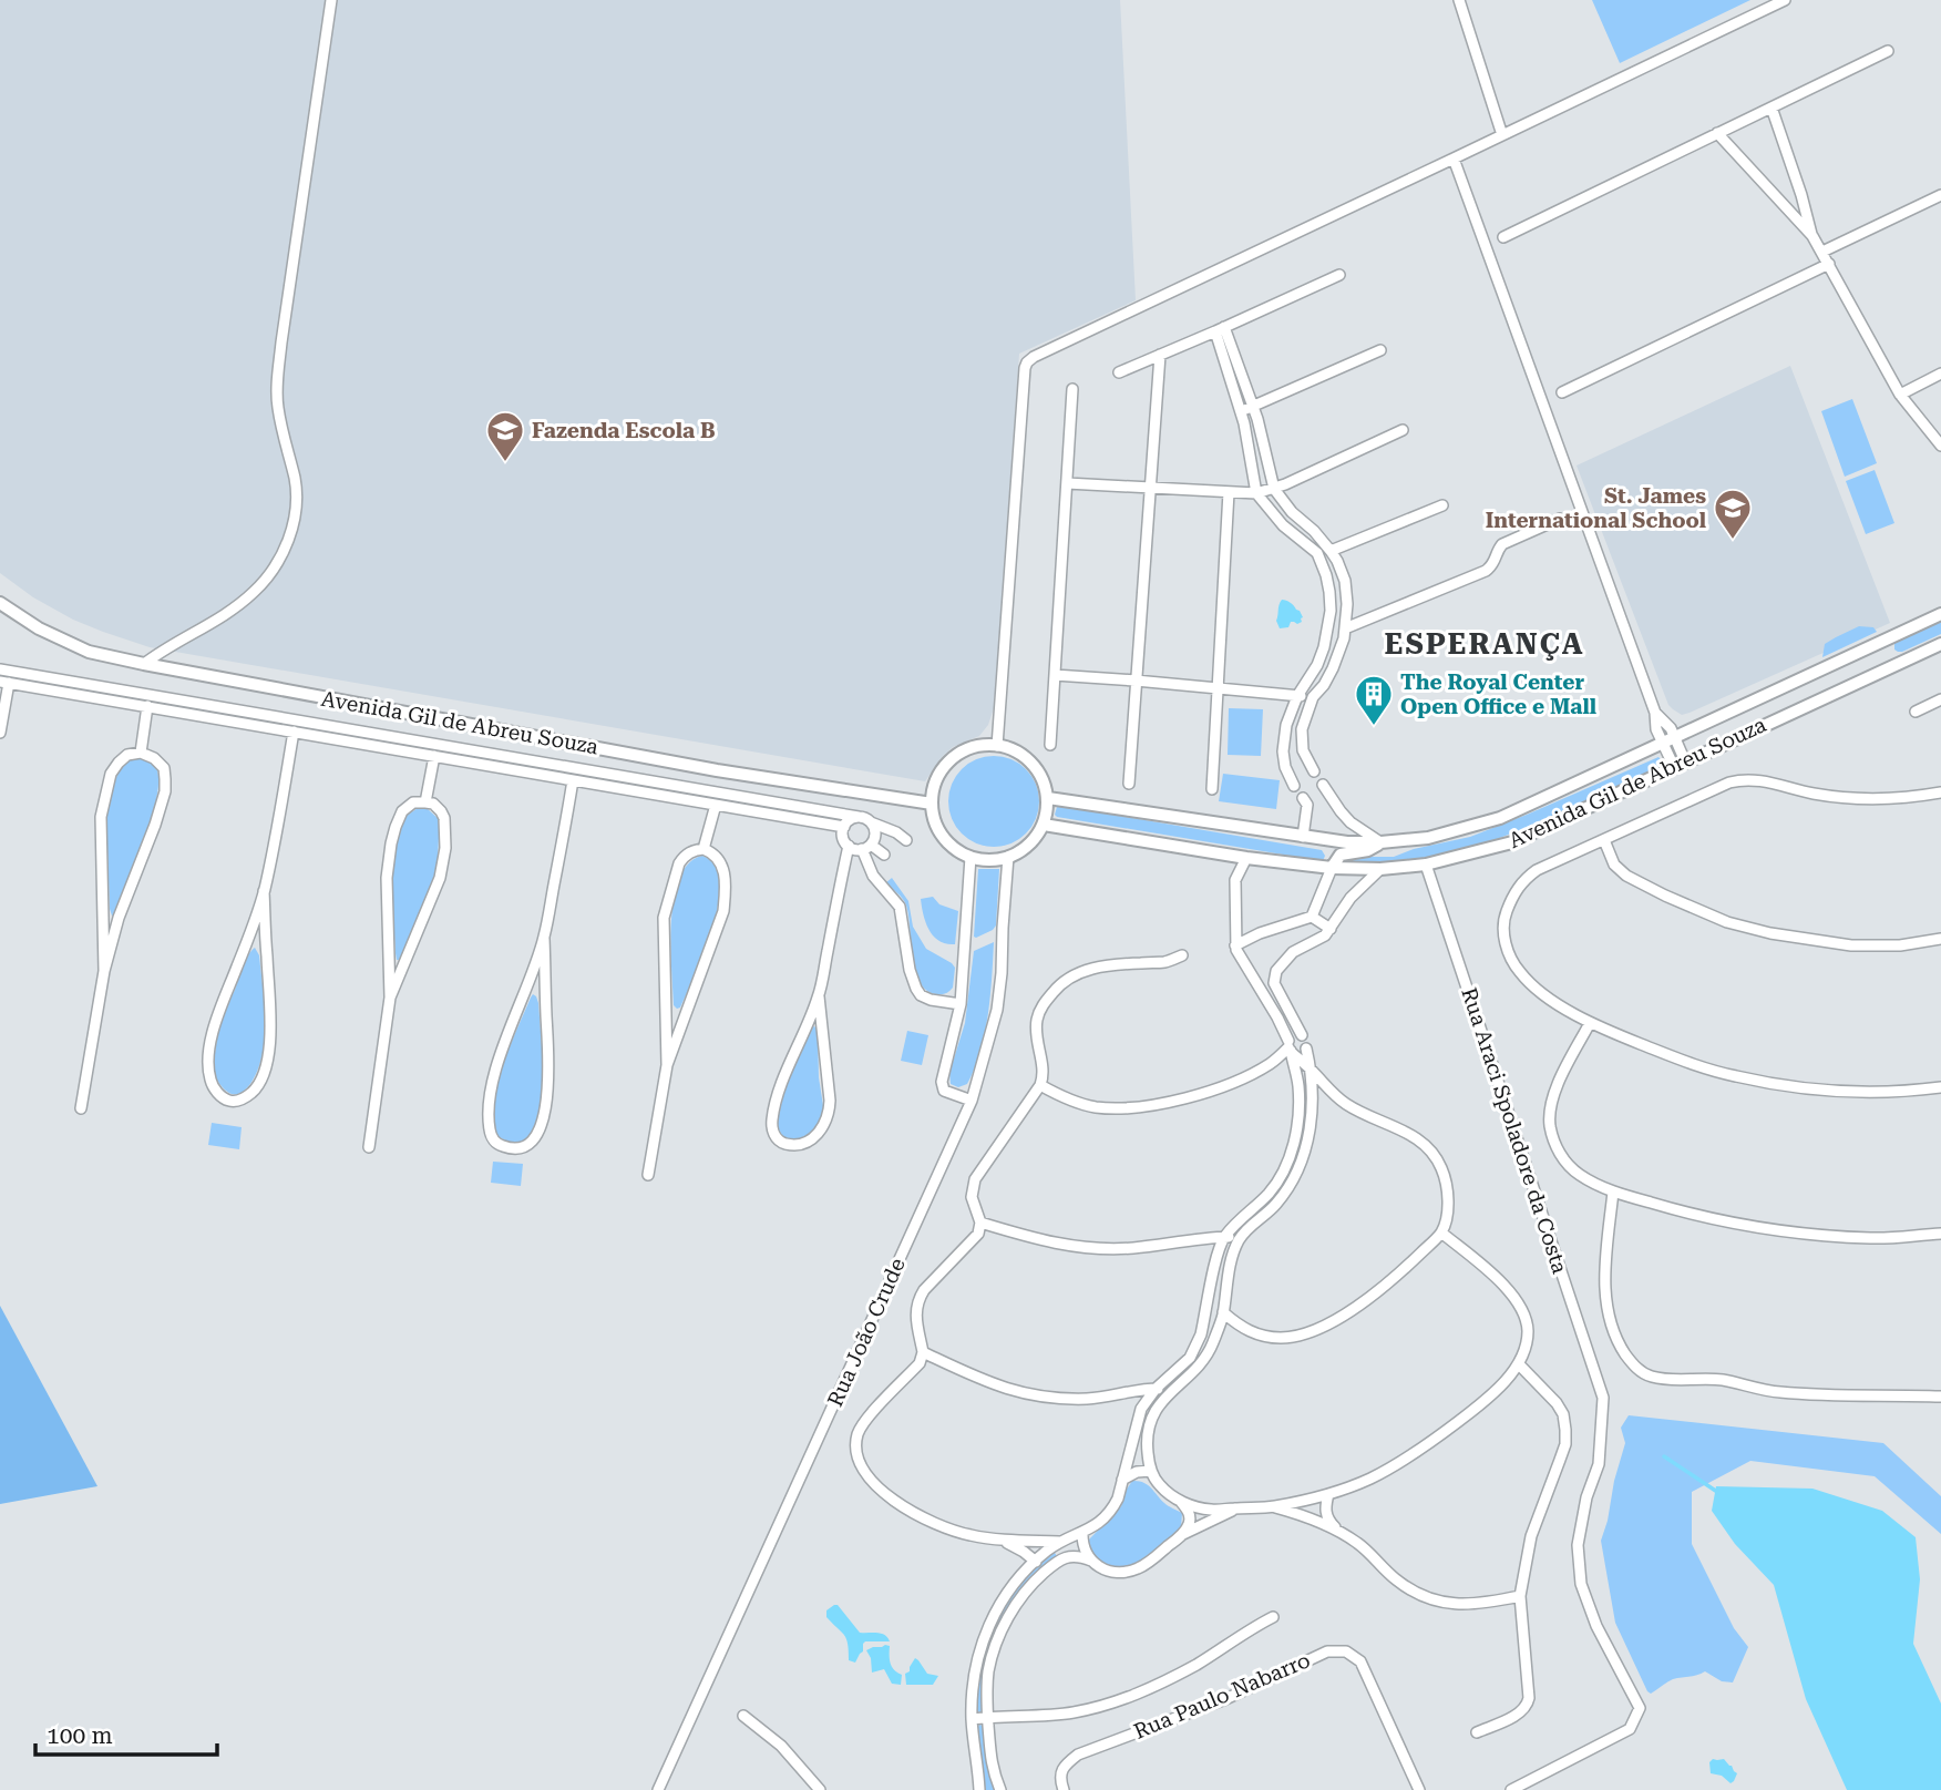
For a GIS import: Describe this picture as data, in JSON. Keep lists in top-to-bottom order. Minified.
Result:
{"streets":{"street":["Avenida Gil de Abreu Souza","Rua Araci Spoladore da Costa","Rua João Crude","Rua Paulo Nabarro"]},"crossings":[["Avenida Gil de Abreu Souza","Rua Araci Spoladore da Costa"],["Avenida Gil de Abreu Souza","Rua João Crude"]],"districts":["ESPERANÇA"],"places":{"school or university":["Fazenda Escola B","St. James International School"],"building":["The Royal Center Open Office e Mall"]},"scale_bar":"100 m"}
